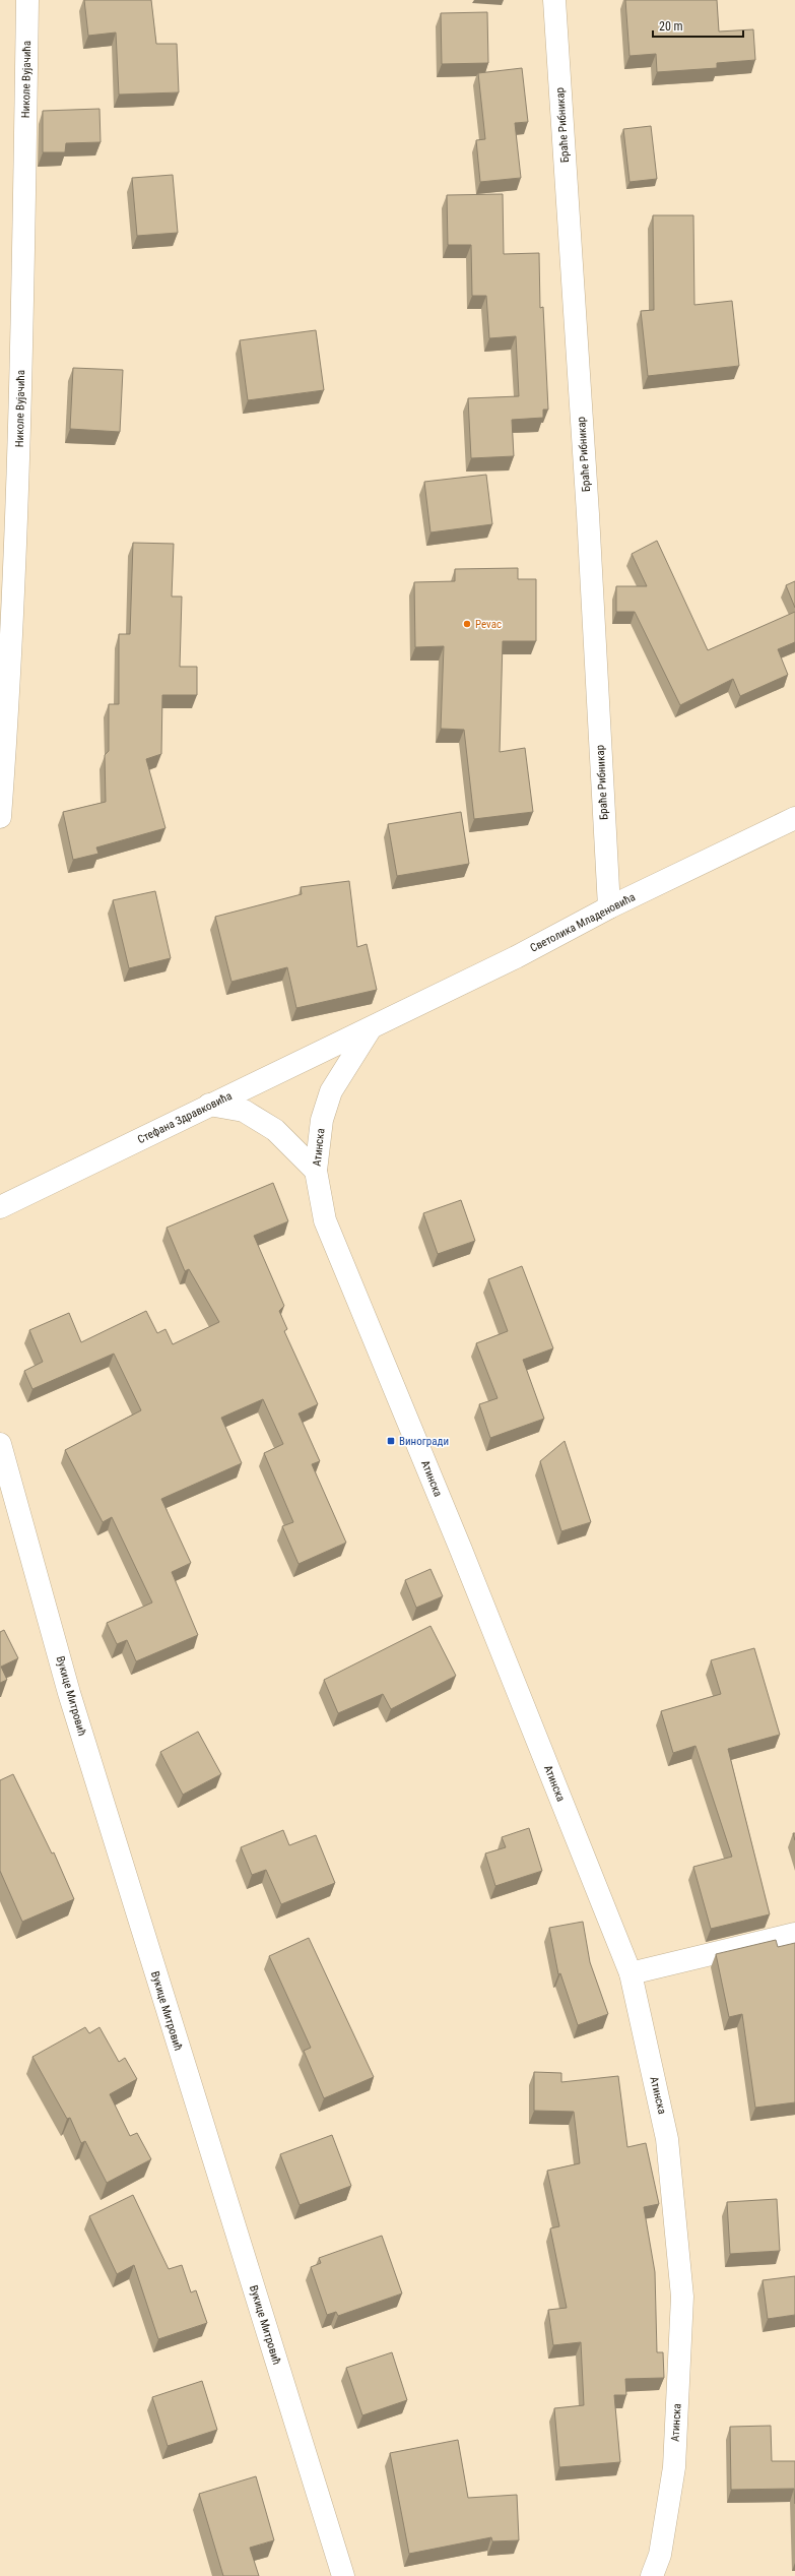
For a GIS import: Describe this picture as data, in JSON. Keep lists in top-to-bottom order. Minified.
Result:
{"streets":{"street":["Николе Вујачића","Браће Рибникар","Светолика Младеновића","Стефана Здравковића","Атинска","Вукице Митровић"]},"crossings":[["Браће Рибникар","Светолика Младеновића"],["Светолика Младеновића","Стефана Здравковића"],["Светолика Младеновића","Атинска"],["Стефана Здравковића","Атинска"]],"places":{"other":["Pevac"],"transit":["Виногради"]},"scale_bar":"20 m"}
